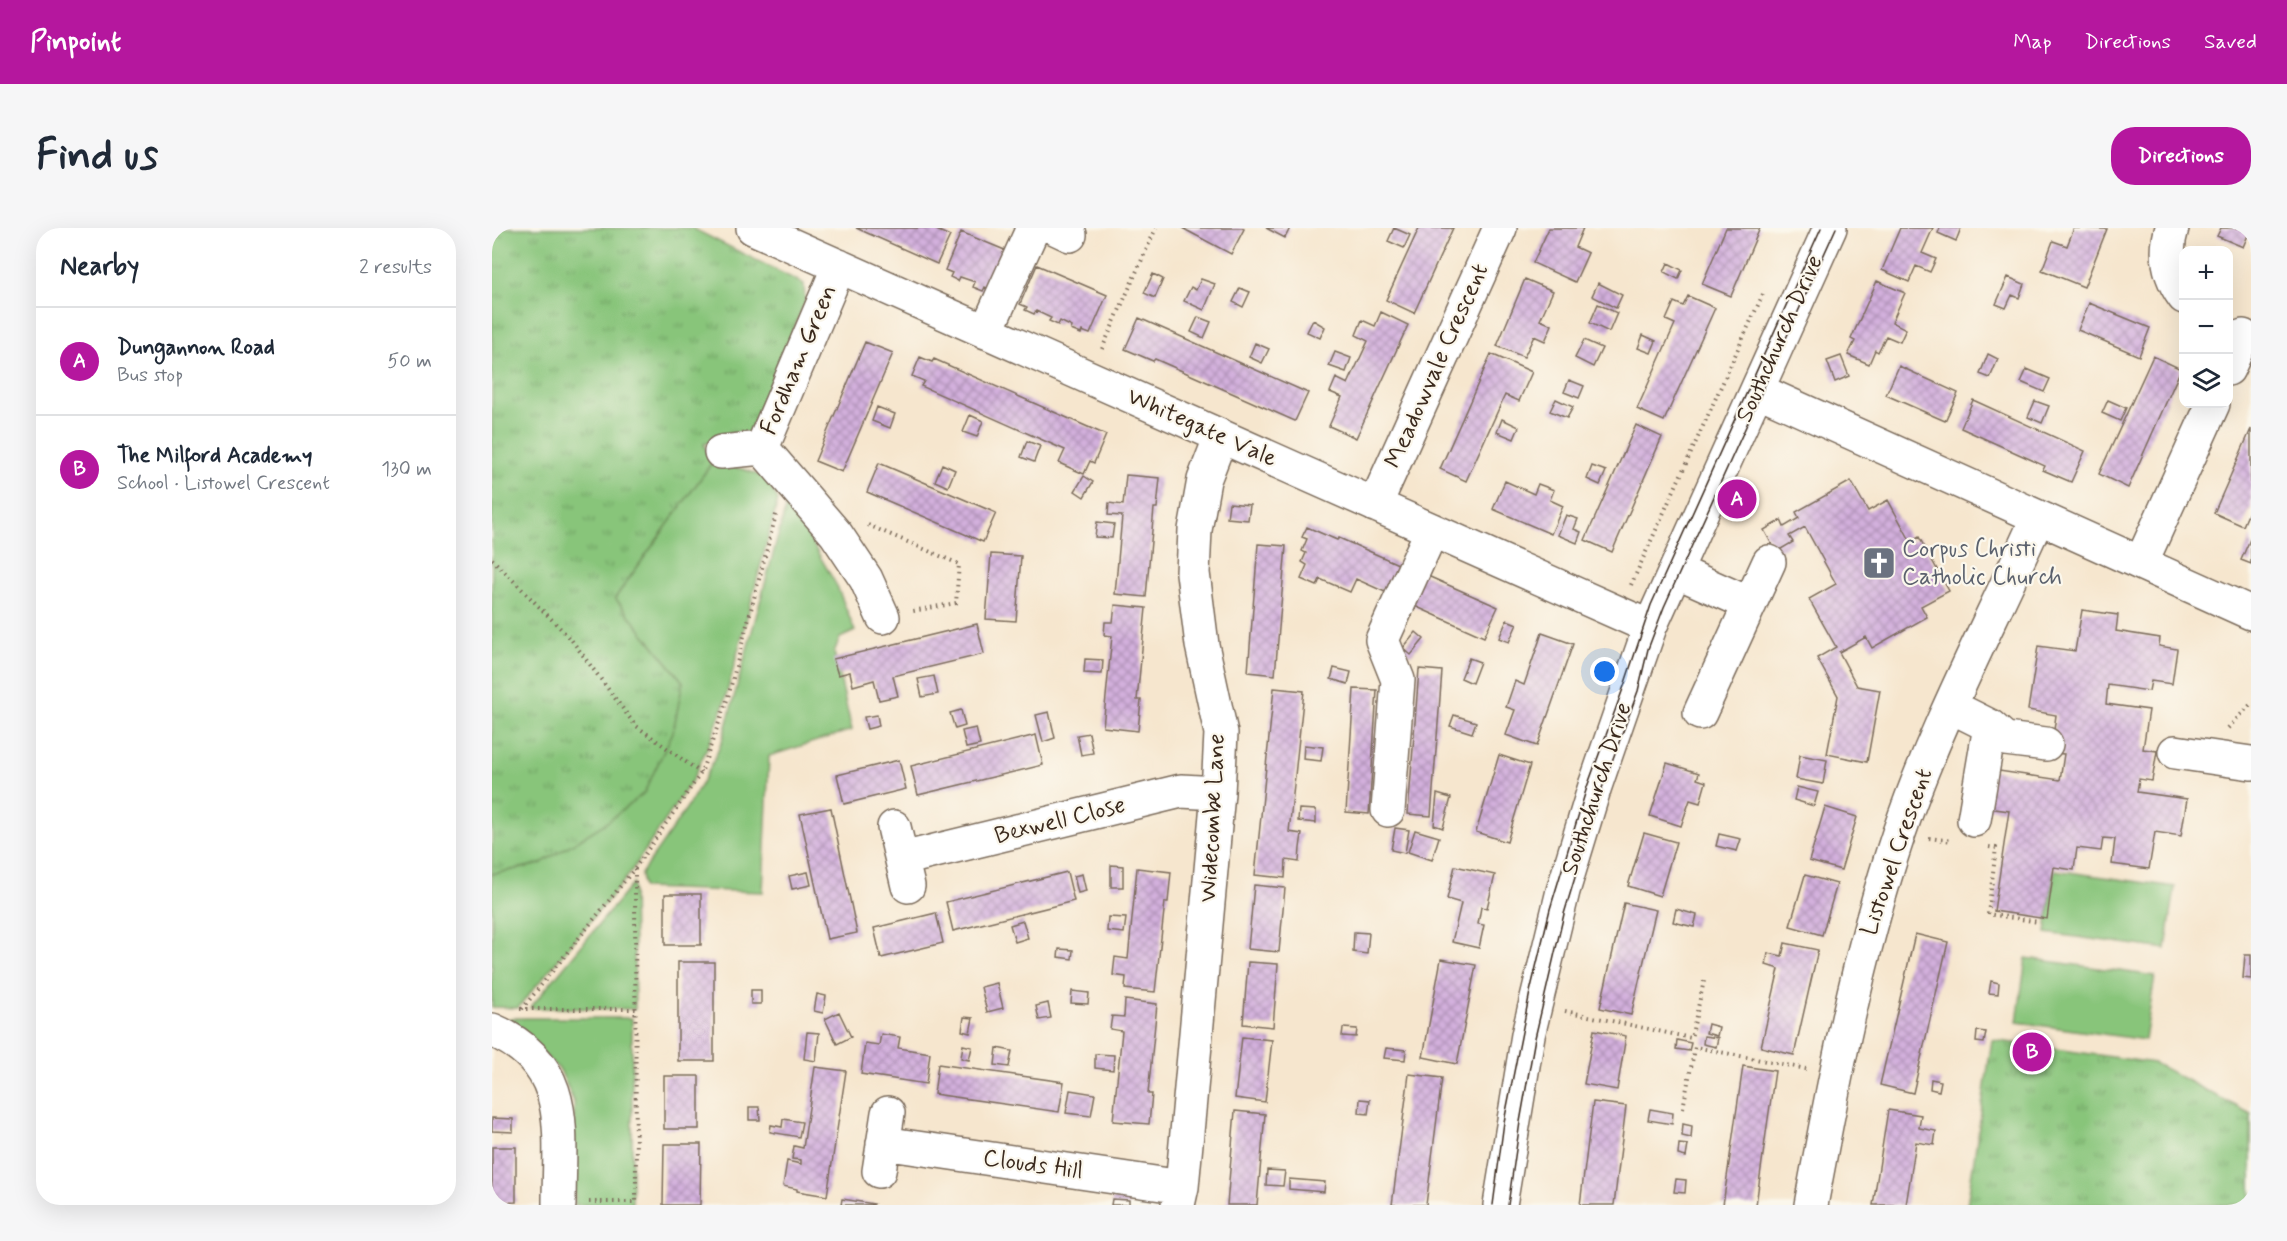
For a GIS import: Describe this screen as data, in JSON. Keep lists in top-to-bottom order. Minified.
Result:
{"streets":{"street":["Southchurch Drive","Fordham Green","Meadowvale Crescent","Whitegate Vale","Widecombe Lane","Bexwell Close","Listowel Crescent","Clouds Hill"]},"crossings":[["Southchurch Drive","Whitegate Vale"],["Fordham Green","Whitegate Vale"],["Meadowvale Crescent","Whitegate Vale"],["Whitegate Vale","Widecombe Lane"],["Widecombe Lane","Bexwell Close"],["Widecombe Lane","Clouds Hill"]],"places":{"church":["Corpus Christi Catholic Church"]},"page":{"header":"Pinpoint","nav":["Map","Directions","Saved"],"buttons":"Directions","title":"Find us","heading":["Nearby","2 results"],"map_buttons":["+","−"],"list":[{"mark":"A","name":"Dungannon Road","note":"Bus stop","value":"50 m"},{"mark":"B","name":"The Milford Academy","note":"School · Listowel Crescent","value":"130 m"}],"pins":["A","B"]}}
